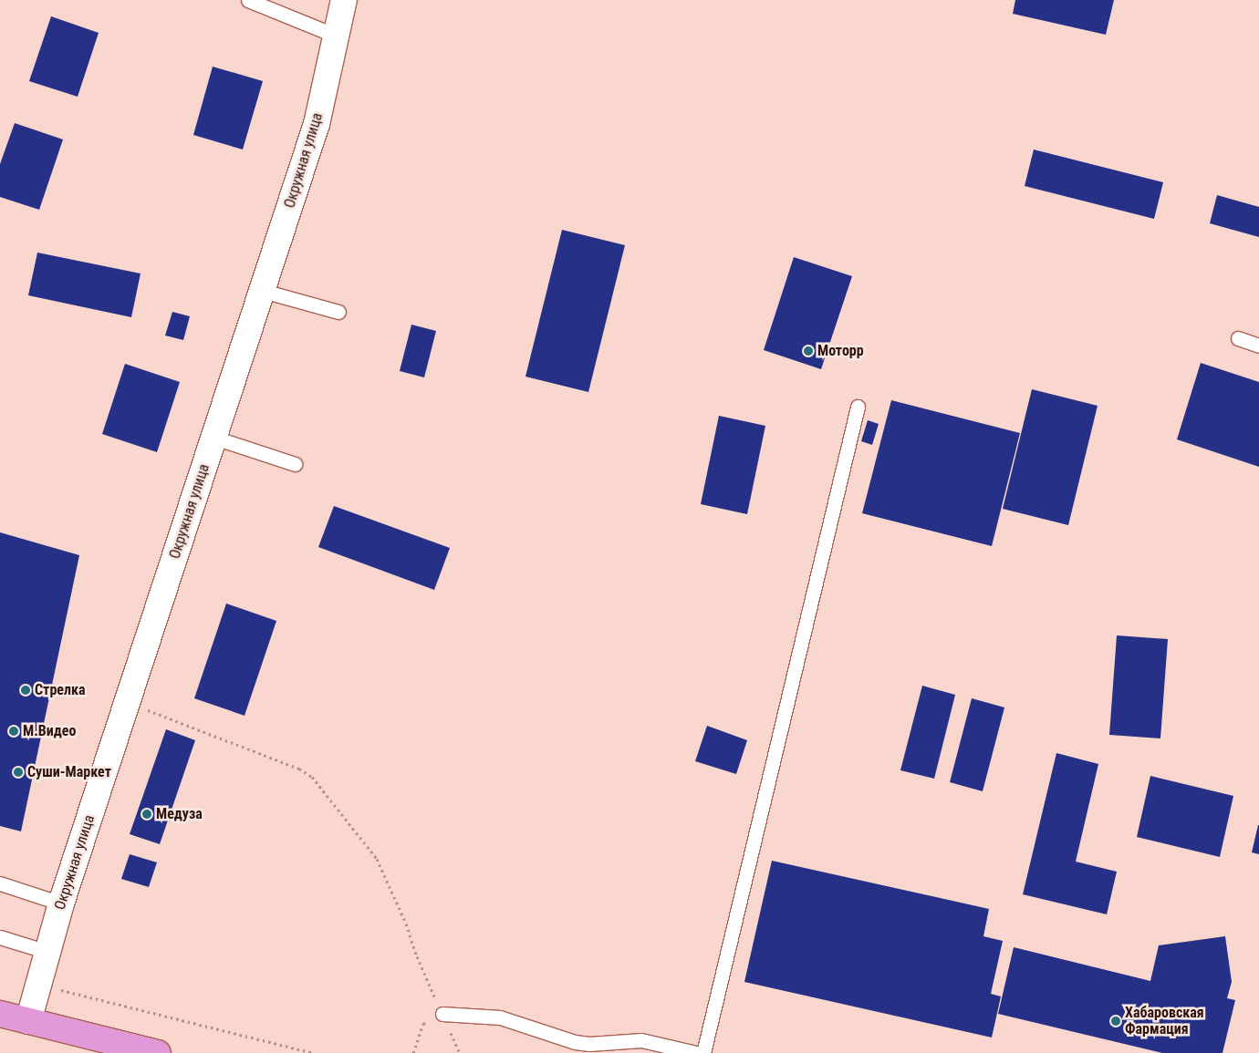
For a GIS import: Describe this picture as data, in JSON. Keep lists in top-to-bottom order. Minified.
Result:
{"streets":{"street":["Окружная улица"]},"places":["Моторр","Стрелка","М.Видео","Суши-Маркет","Медуза","Хабаровская Фармация"]}
